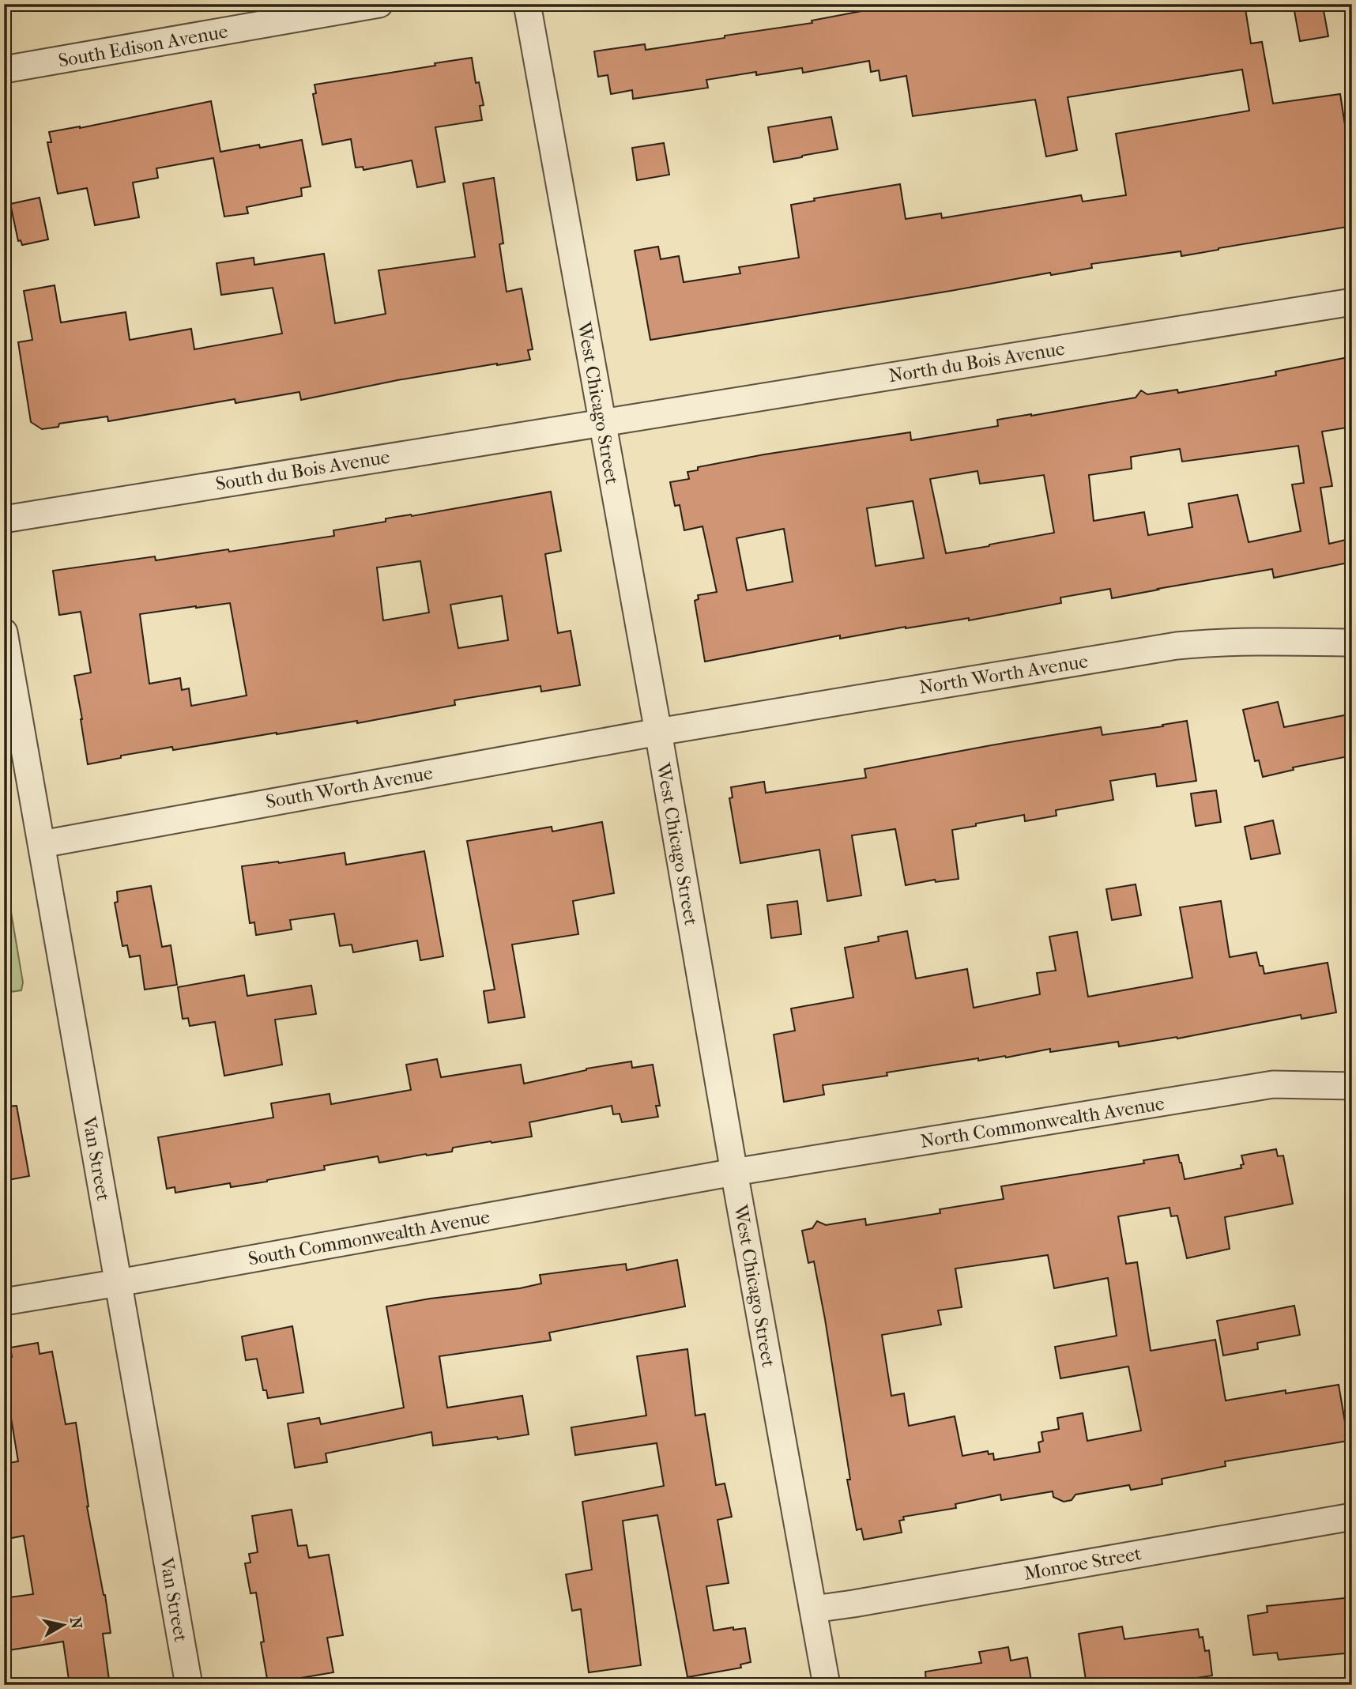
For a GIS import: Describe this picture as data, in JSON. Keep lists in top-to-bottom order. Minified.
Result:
{"streets":{"street":["South Edison Avenue","North du Bois Avenue","West Chicago Street","South du Bois Avenue","North Worth Avenue","South Worth Avenue","North Commonwealth Avenue","Van Street","South Commonwealth Avenue","Monroe Street"]},"crossings":[["North du Bois Avenue","West Chicago Street"],["North du Bois Avenue","South du Bois Avenue"],["West Chicago Street","South du Bois Avenue"],["West Chicago Street","North Worth Avenue"],["West Chicago Street","South Worth Avenue"],["West Chicago Street","North Commonwealth Avenue"],["West Chicago Street","South Commonwealth Avenue"],["West Chicago Street","Monroe Street"],["North Worth Avenue","South Worth Avenue"],["South Worth Avenue","Van Street"],["North Commonwealth Avenue","South Commonwealth Avenue"],["Van Street","South Commonwealth Avenue"]],"north":"right"}
